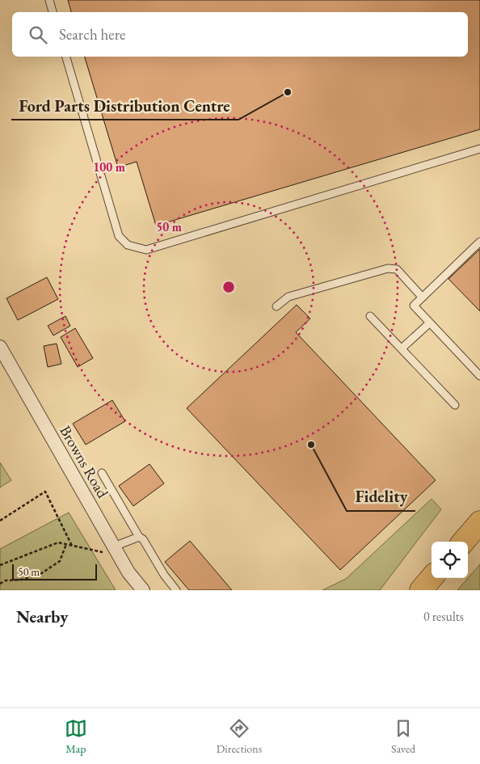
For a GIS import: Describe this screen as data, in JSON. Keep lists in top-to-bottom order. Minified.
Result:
{"streets":{"street":["Browns Road"]},"places":["Ford Parts Distribution Centre","Fidelity"],"scale_bar":"50 m","page":{"search":"Search here","scale":"50 m","heading":["Nearby","0 results"],"nav":["Map","Directions","Saved"]},"rings":["100 m","50 m"]}
